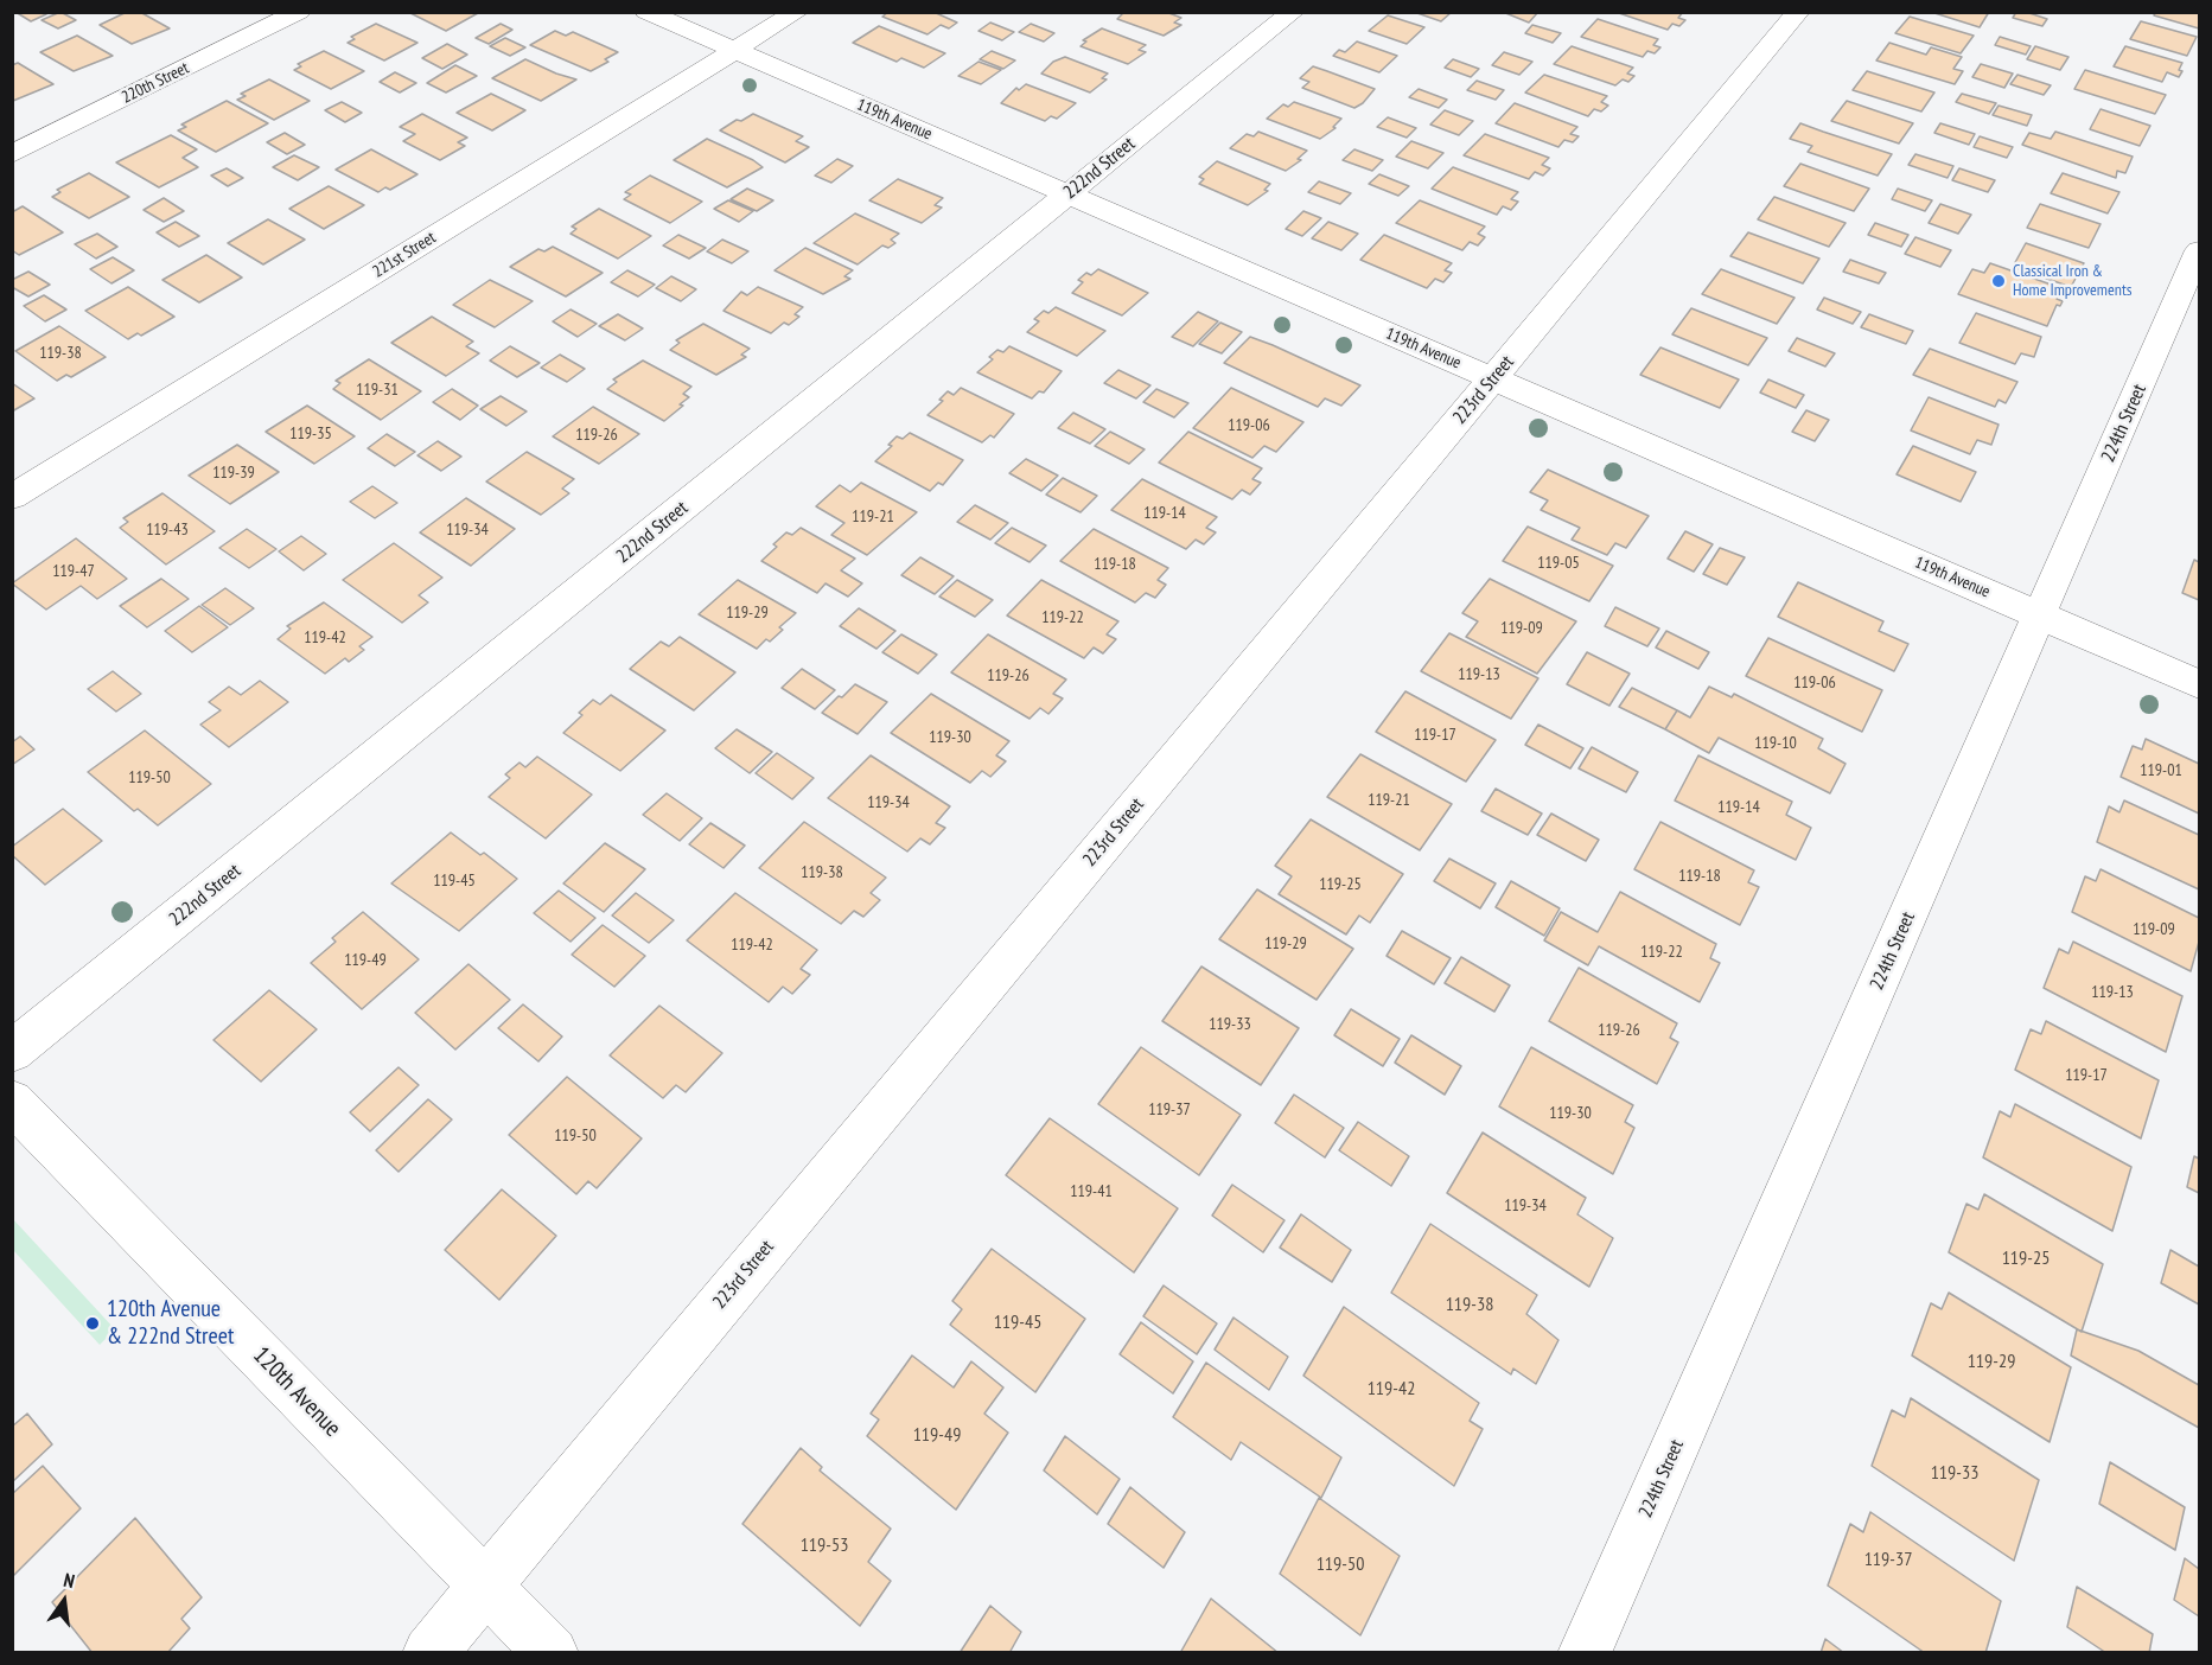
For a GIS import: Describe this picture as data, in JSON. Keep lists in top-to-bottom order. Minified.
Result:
{"streets":{"street":["220th Street","119th Avenue","222nd Street","221st Street","223rd Street","224th Street","120th Avenue"]},"crossings":[["119th Avenue","222nd Street"],["119th Avenue","221st Street"],["119th Avenue","223rd Street"],["119th Avenue","224th Street"],["223rd Street","120th Avenue"]],"places":["Classical Iron & Home Improvements","120th Avenue & 222nd Street"],"house_numbers":["119-38","119-31","119-06","119-35","119-26","119-39","119-14","119-21","119-43","119-34","119-05","119-18","119-47","119-29","119-22","119-09","119-42","119-13","119-26","119-06","119-17","119-30","119-10","119-01","119-50","119-21","119-34","119-14","119-38","119-18","119-45","119-25","119-09","119-29","119-42","119-22","119-49","119-13","119-33","119-26","119-17","119-37","119-30","119-50","119-41","119-34","119-25","119-38","119-45","119-29","119-42","119-49","119-33","119-53","119-37","119-50"],"north":"top"}
